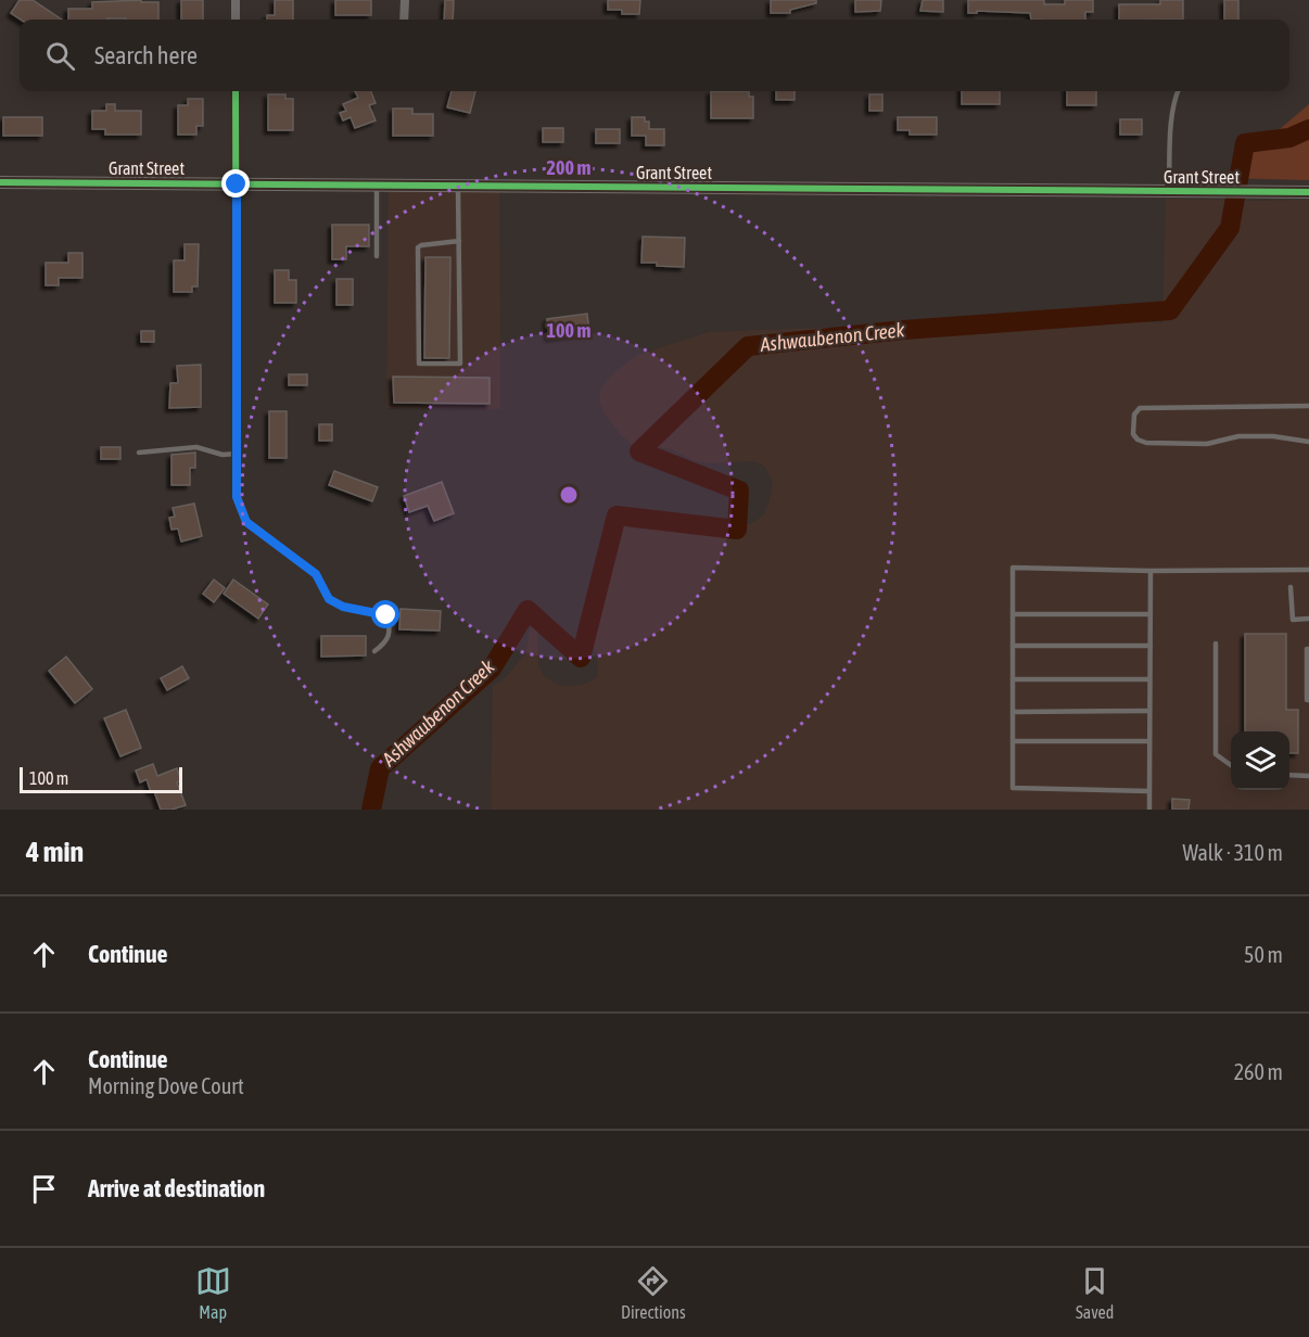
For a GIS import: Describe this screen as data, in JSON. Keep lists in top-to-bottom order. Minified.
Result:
{"streets":{"street":["Grant Street"]},"water":["Ashwaubenon Creek"],"scale_bar":"100 m","page":{"search":"Search here","scale":"100 m","heading":["4 min","Walk · 310 m"],"list":[["Continue","50 m"],["Continue","Morning Dove Court","260 m"],"Arrive at destination"],"nav":["Map","Directions","Saved"]},"rings":["200 m","100 m"]}
